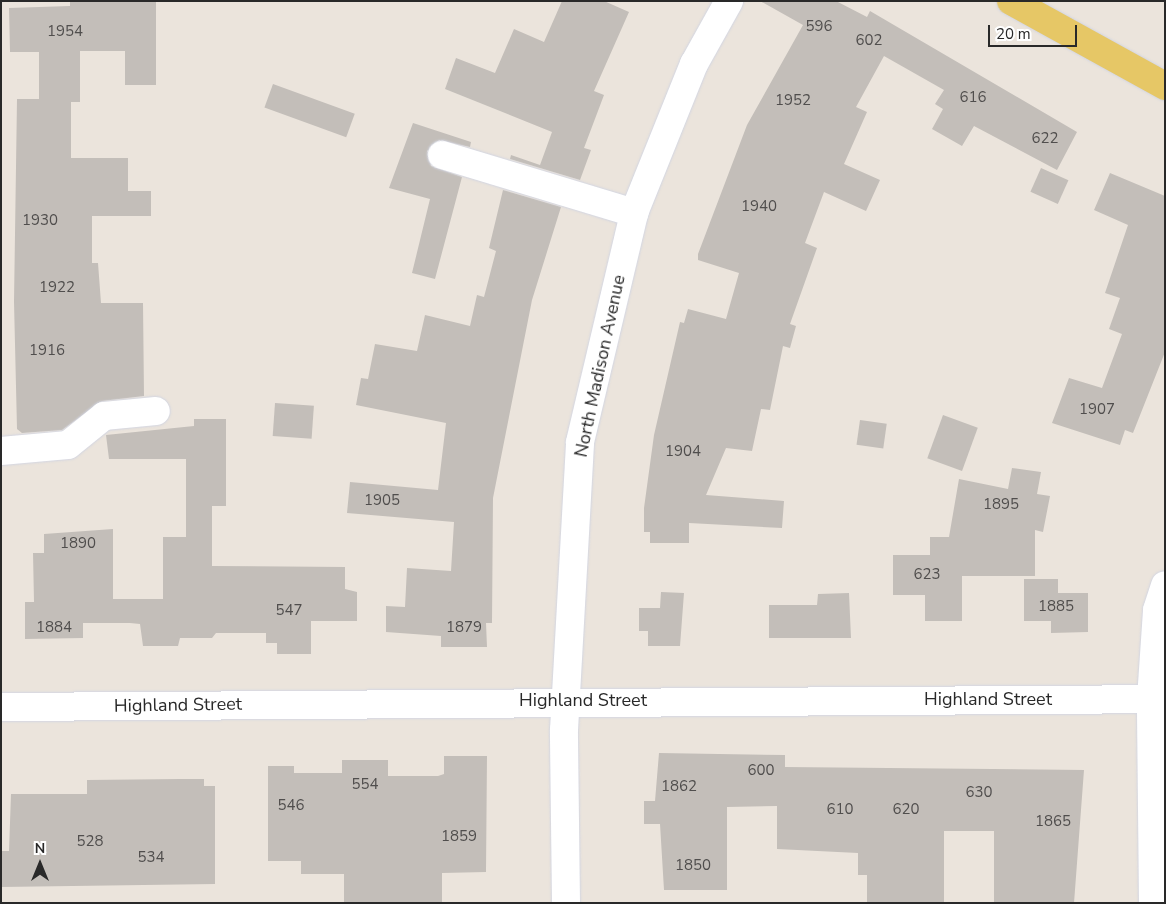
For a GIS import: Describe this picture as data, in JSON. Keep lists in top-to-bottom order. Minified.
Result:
{"streets":{"street":["North Madison Avenue","Highland Street"]},"crossings":[["North Madison Avenue","Highland Street"]],"house_numbers":["596","1954","602","616","1952","622","1940","1930","1922","1916","1907","1904","1905","1895","1890","623","1885","547","1884","1879","600","554","1862","630","546","610","620","1865","1859","528","534","1850"],"scale_bar":"20 m","north":"top"}
